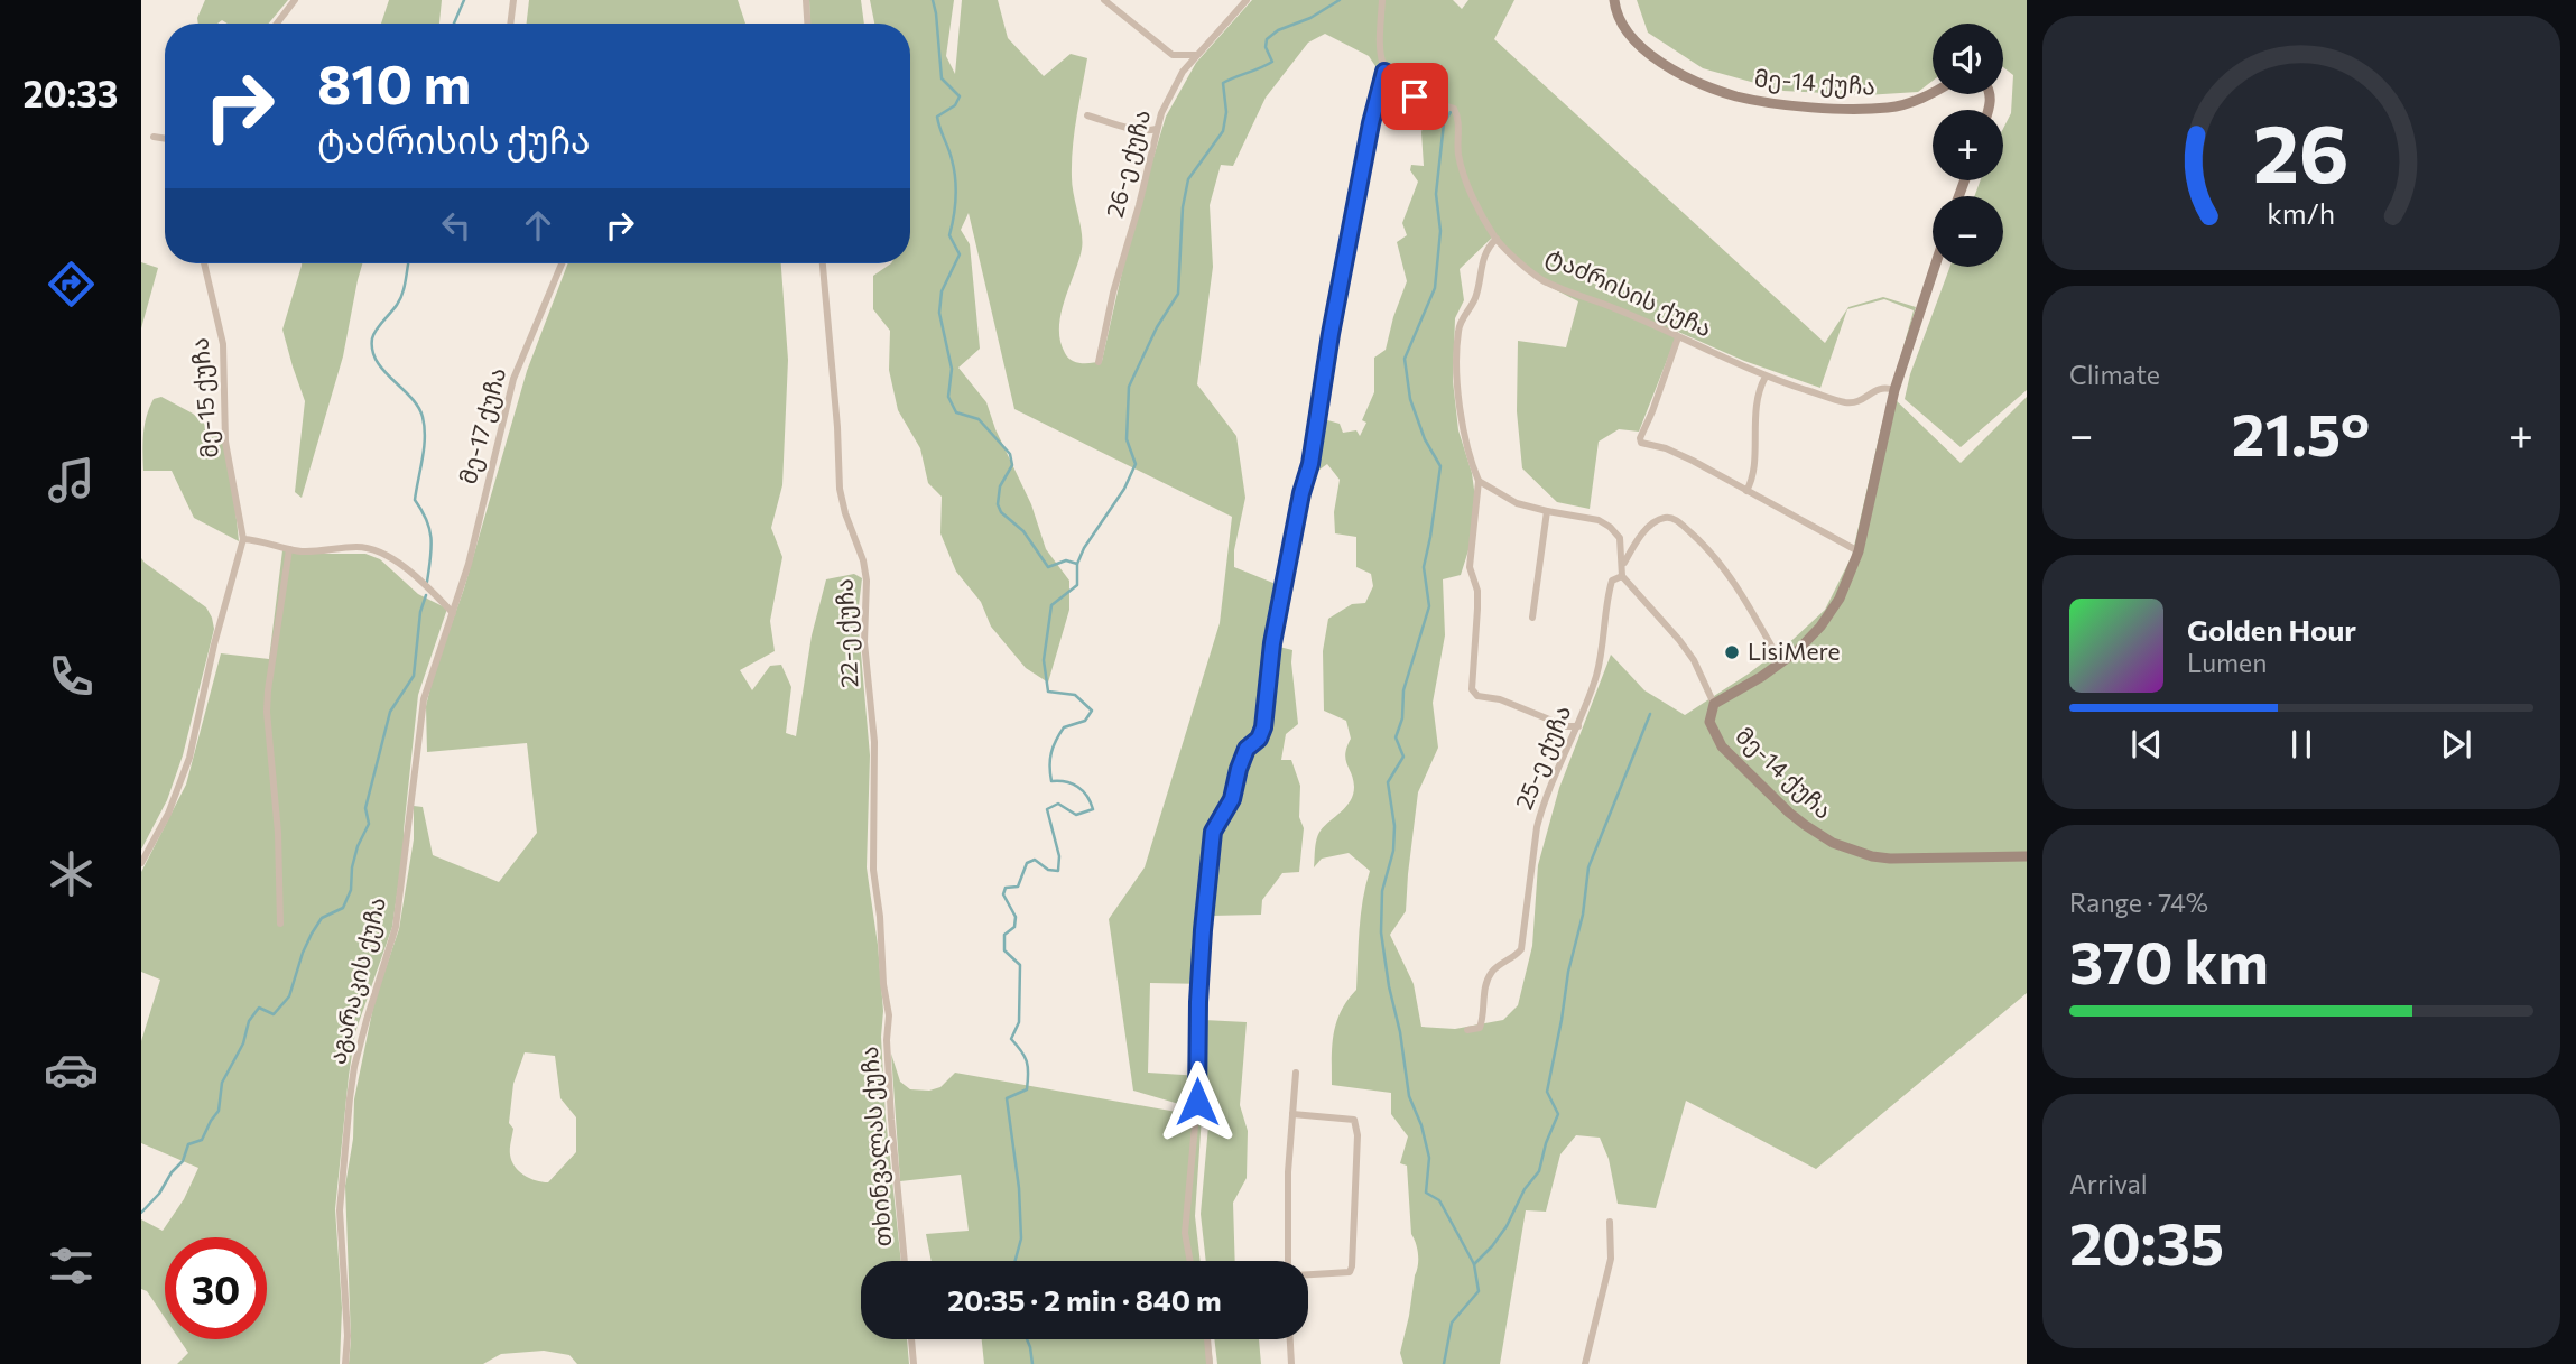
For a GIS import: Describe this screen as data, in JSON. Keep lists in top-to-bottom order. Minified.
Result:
{"streets":{"street":["მე-14 ქუჩა","26-ე ქუჩა","ტაძრისის ქუჩა","მე-15 ქუჩა","მე-17 ქუჩა","22-ე ქუჩა","25-ე ქუჩა","აგარაკის ქუჩა","თხინვალას ქუჩა"]},"crossings":[["მე-14 ქუჩა","ტაძრისის ქუჩა"],["მე-17 ქუჩა","აგარაკის ქუჩა"],["22-ე ქუჩა","თხინვალას ქუჩა"]],"places":["LisiMere"],"page":{"tabs":"20:33","map_buttons":["+","−"],"turn":["810 m","ტაძრისის ქუჩა"],"tile":["Climate",["Range · 74%","370 km"],["Arrival","20:35"]],"heat":["−","21.5°","+"],"song":["Golden Hour","Lumen"],"limit":"30","trip":"20:35 · 2 min · 840 m","gauge":["26","km/h"]}}
